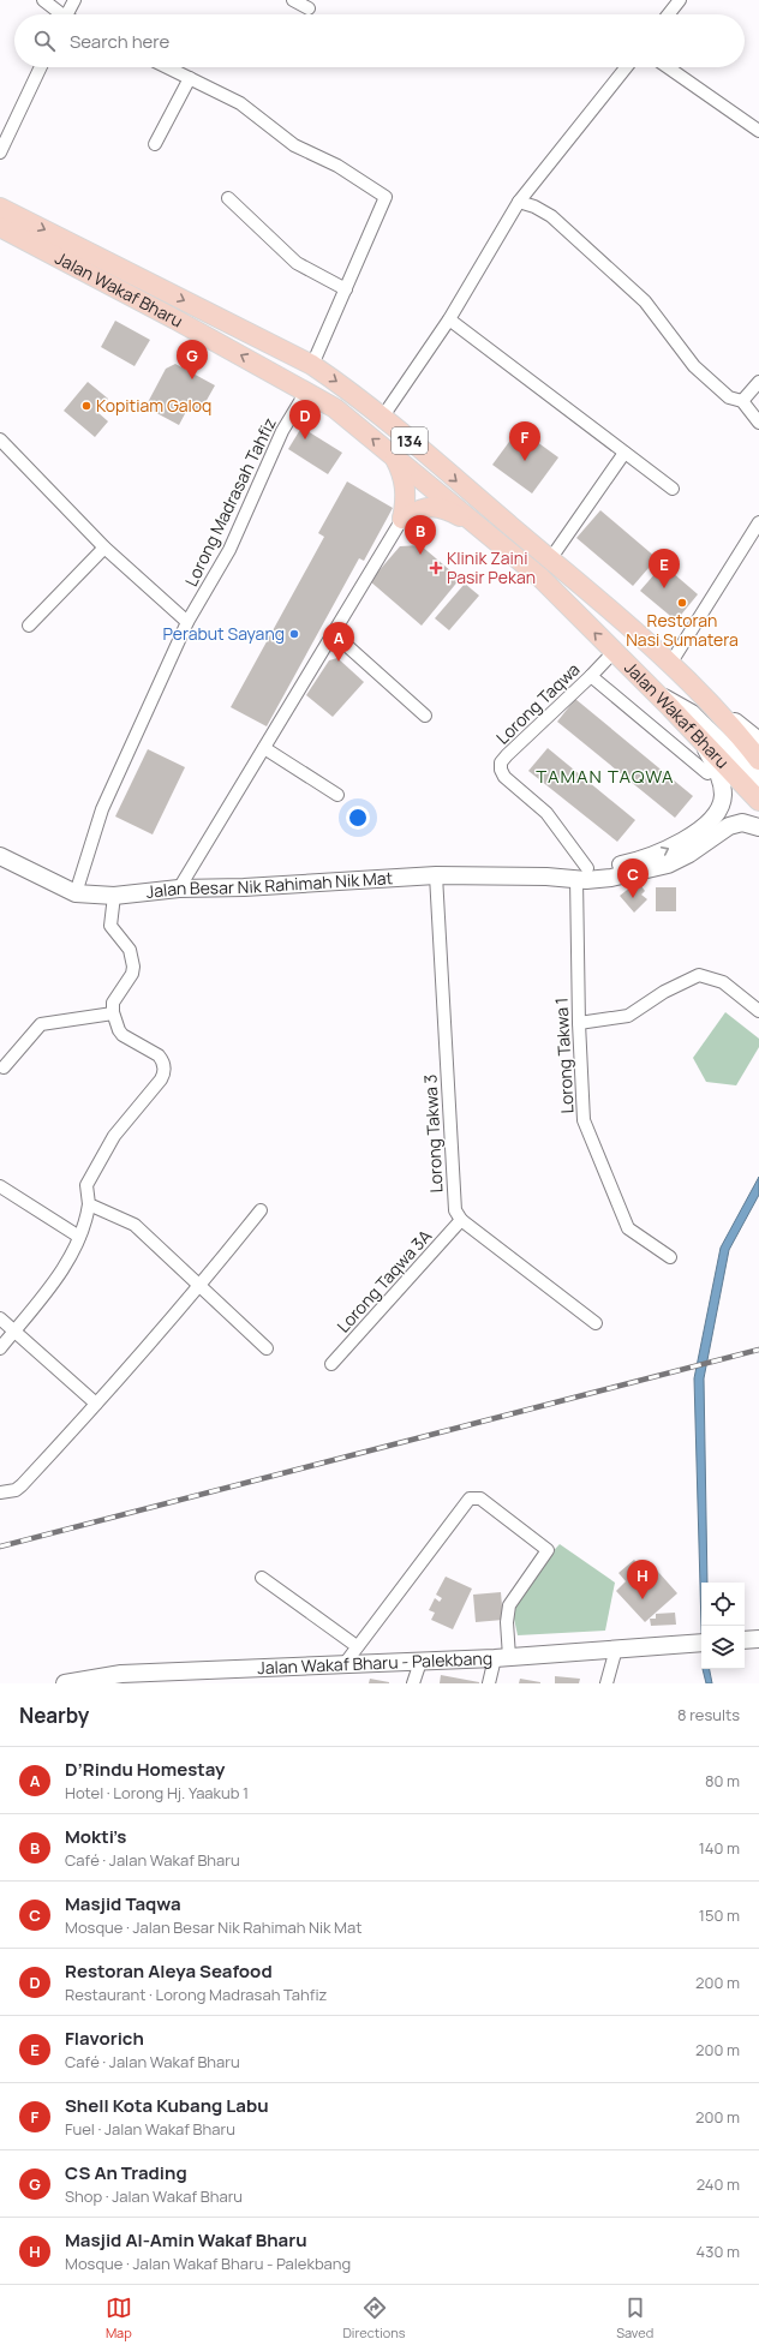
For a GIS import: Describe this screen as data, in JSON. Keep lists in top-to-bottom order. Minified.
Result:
{"streets":{"main road":["Jalan Wakaf Bharu","134"],"street":["Lorong Madrasah Tahfiz","Lorong Taqwa","Jalan Besar Nik Rahimah Nik Mat","Lorong Takwa 1","Lorong Takwa 3","Lorong Taqwa 3A","Jalan Wakaf Bharu - Palekbang"]},"crossings":[["Jalan Wakaf Bharu","Lorong Madrasah Tahfiz"],["Jalan Wakaf Bharu","Lorong Taqwa"],["Jalan Wakaf Bharu","Jalan Besar Nik Rahimah Nik Mat"],["Lorong Madrasah Tahfiz","Jalan Besar Nik Rahimah Nik Mat"],["Lorong Taqwa","Jalan Besar Nik Rahimah Nik Mat"],["Lorong Taqwa","Lorong Takwa 1"],["Jalan Besar Nik Rahimah Nik Mat","Lorong Takwa 1"],["Jalan Besar Nik Rahimah Nik Mat","Lorong Takwa 3"],["Lorong Takwa 3","Lorong Taqwa 3A"]],"districts":["TAMAN TAQWA"],"places":{"other":["Kopitiam Galoq","Restoran Nasi Sumatera","Perabut Sayang"],"health":["Klinik Zaini Pasir Pekan"]},"page":{"search":"Search here","pins":["G","D","F","B","E","A","C","H"],"heading":["Nearby","8 results"],"list":[{"mark":"A","name":"D’Rindu Homestay","note":"Hotel · Lorong Hj. Yaakub 1","value":"80 m"},{"mark":"B","name":"Mokti’s","note":"Café · Jalan Wakaf Bharu","value":"140 m"},{"mark":"C","name":"Masjid Taqwa","note":"Mosque · Jalan Besar Nik Rahimah Nik Mat","value":"150 m"},{"mark":"D","name":"Restoran Aleya Seafood","note":"Restaurant · Lorong Madrasah Tahfiz","value":"200 m"},{"mark":"E","name":"Flavorich","note":"Café · Jalan Wakaf Bharu","value":"200 m"},{"mark":"F","name":"Shell Kota Kubang Labu","note":"Fuel · Jalan Wakaf Bharu","value":"200 m"},{"mark":"G","name":"CS An Trading","note":"Shop · Jalan Wakaf Bharu","value":"240 m"},{"mark":"H","name":"Masjid Al-Amin Wakaf Bharu","note":"Mosque · Jalan Wakaf Bharu - Palekbang","value":"430 m"}],"nav":["Map","Directions","Saved"]}}
